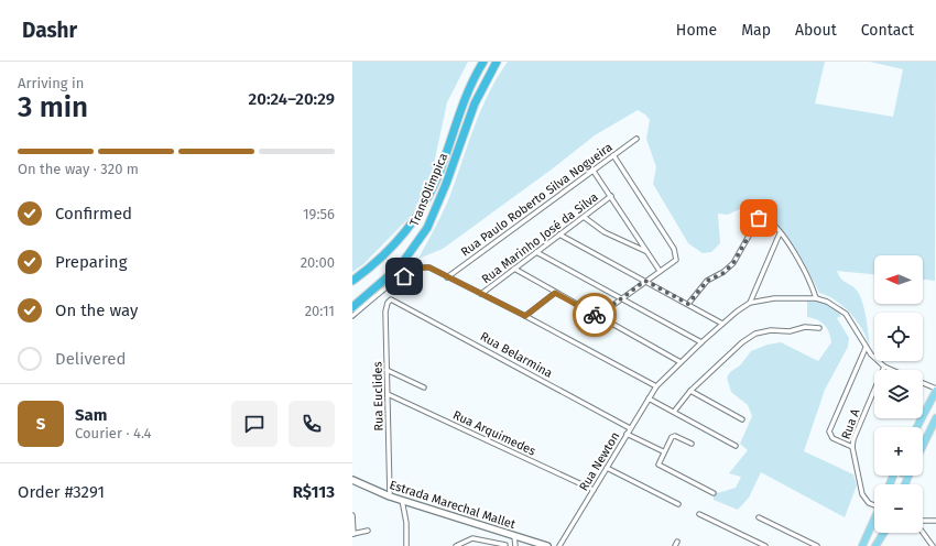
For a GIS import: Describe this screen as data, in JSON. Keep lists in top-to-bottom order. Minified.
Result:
{"streets":{"highway":["TransOlímpica"],"street":["Rua Paulo Roberto Silva Nogueira","Rua Marinho José da Silva","Rua Belarmina","Rua Euclides","Rua A","Rua Arquimedes","Rua Newton","Estrada Marechal Mallet"]},"crossings":[["Rua Belarmina","Rua Euclides"],["Rua Belarmina","Rua Newton"],["Rua Euclides","Rua Arquimedes"],["Rua Euclides","Estrada Marechal Mallet"],["Rua Arquimedes","Rua Newton"]],"north":"left","page":{"header":"Dashr","nav":["Home","Map","About","Contact"],"heading":["3 min","Arriving in","20:24–20:29"],"panel":["Sam","Courier · 4.4","Order #3291","R$113"],"bar":"On the way · 320 m","list":[["Confirmed","19:56"],["Preparing","20:00"],["On the way","20:11"],"Delivered"],"map_buttons":["+","−"],"round":"S"}}
